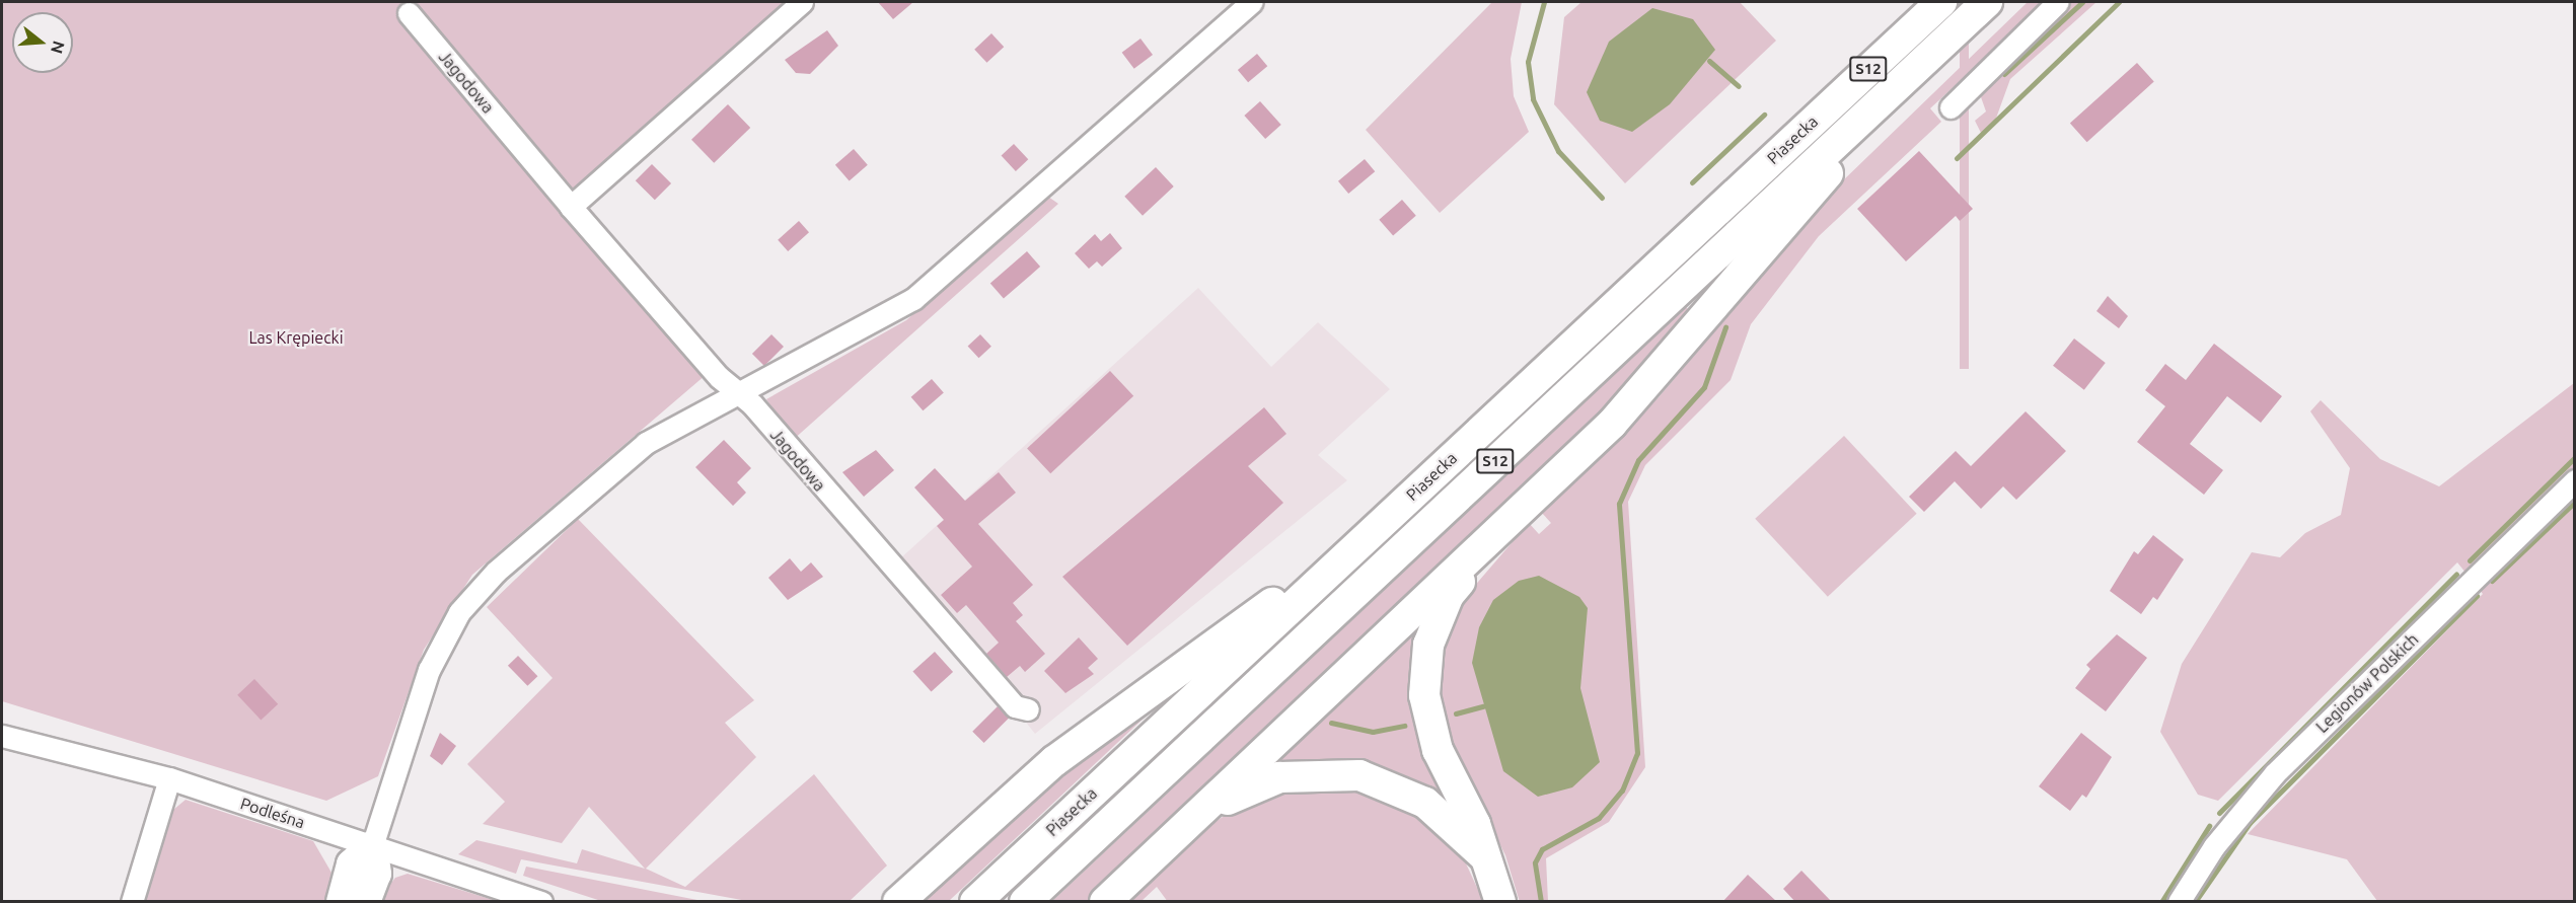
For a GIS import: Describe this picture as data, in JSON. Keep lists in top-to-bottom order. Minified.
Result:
{"streets":{"highway":["S12","Piasecka"],"street":["Jagodowa","Legionów Polskich","Podleśna"]},"parks":["Las Krępiecki"],"north":"right"}
